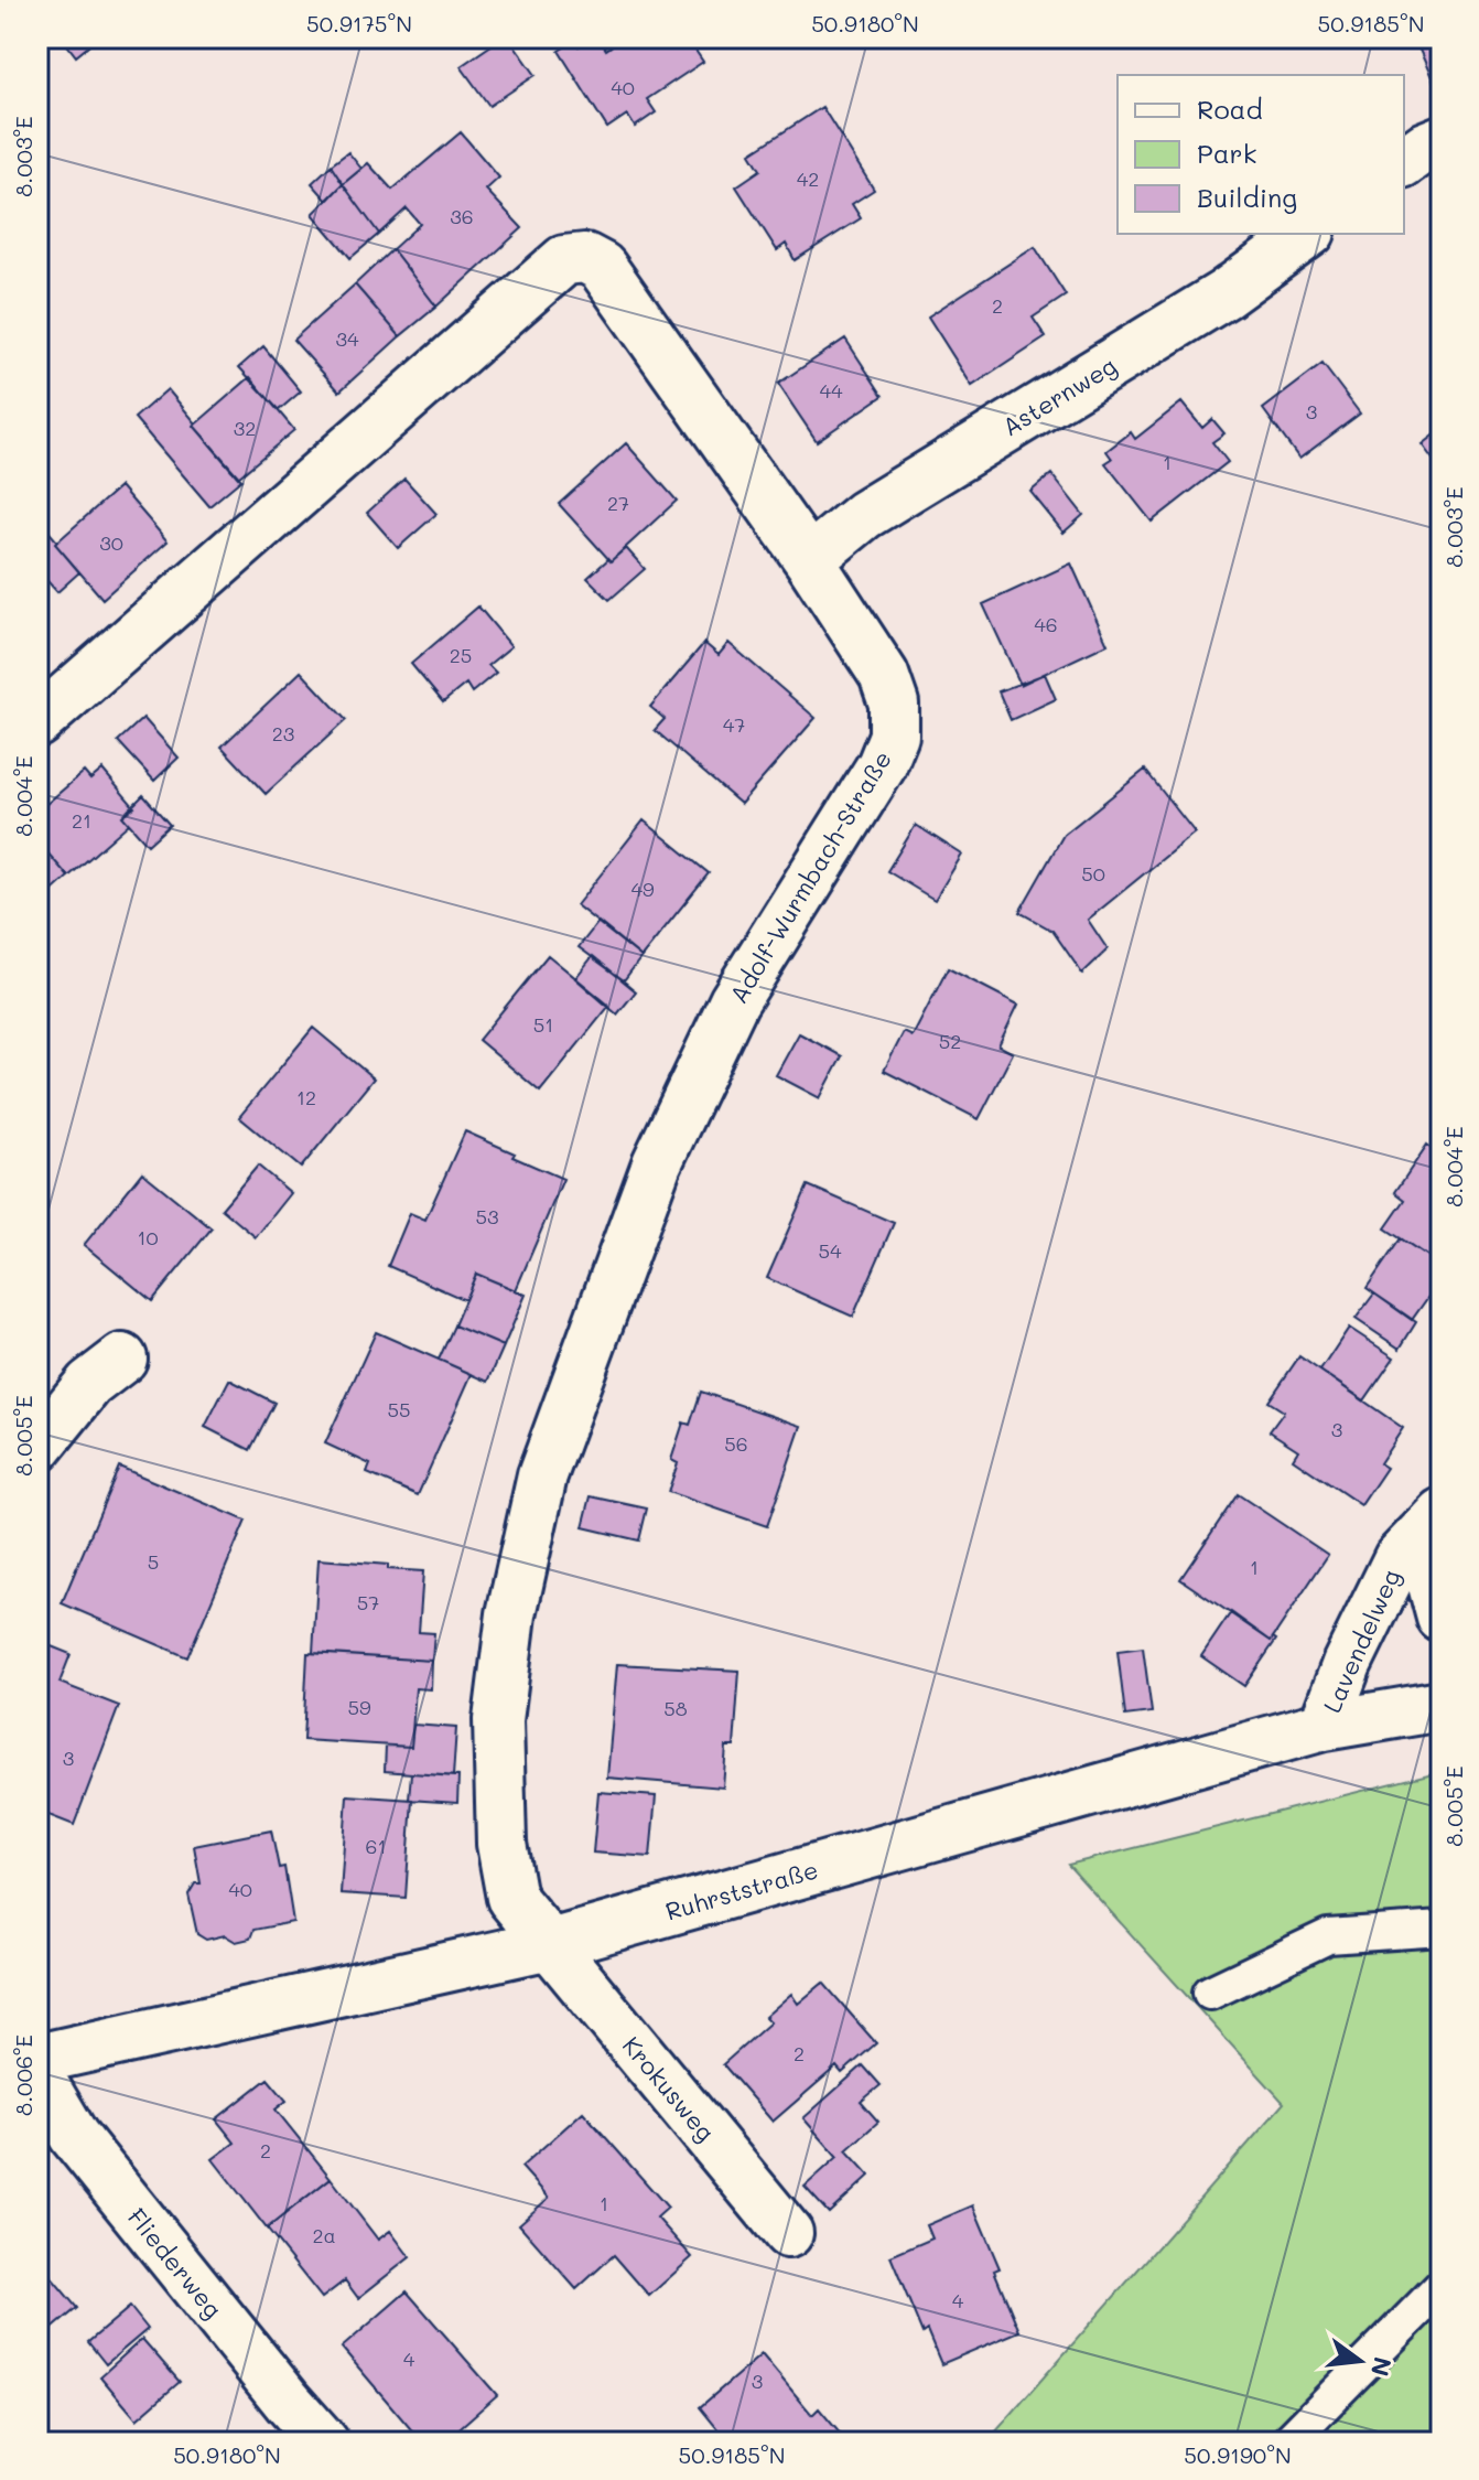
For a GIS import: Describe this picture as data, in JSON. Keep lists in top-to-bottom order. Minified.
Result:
{"streets":{"street":["Asternweg","Adolf-Wurmbach-Straße","Lavendelweg","Ruhrststraße","Krokusweg","Fliederweg"]},"crossings":[["Asternweg","Adolf-Wurmbach-Straße"],["Adolf-Wurmbach-Straße","Ruhrststraße"],["Adolf-Wurmbach-Straße","Krokusweg"],["Lavendelweg","Ruhrststraße"],["Ruhrststraße","Krokusweg"]],"house_numbers":["40","42","36","2","34","44","3","32","1","27","30","46","25","47","23","21","50","49","51","52","12","53","10","54","55","3","56","5","1","57","59","58","3","61","40","2","2","1","2a","4","4","3"],"legend":["Road","Park","Building"],"north":"right","coordinates":["50.9175°N","50.9180°N","50.9185°N","8.003°E","8.004°E","8.005°E","8.006°E","50.9190°N"]}
